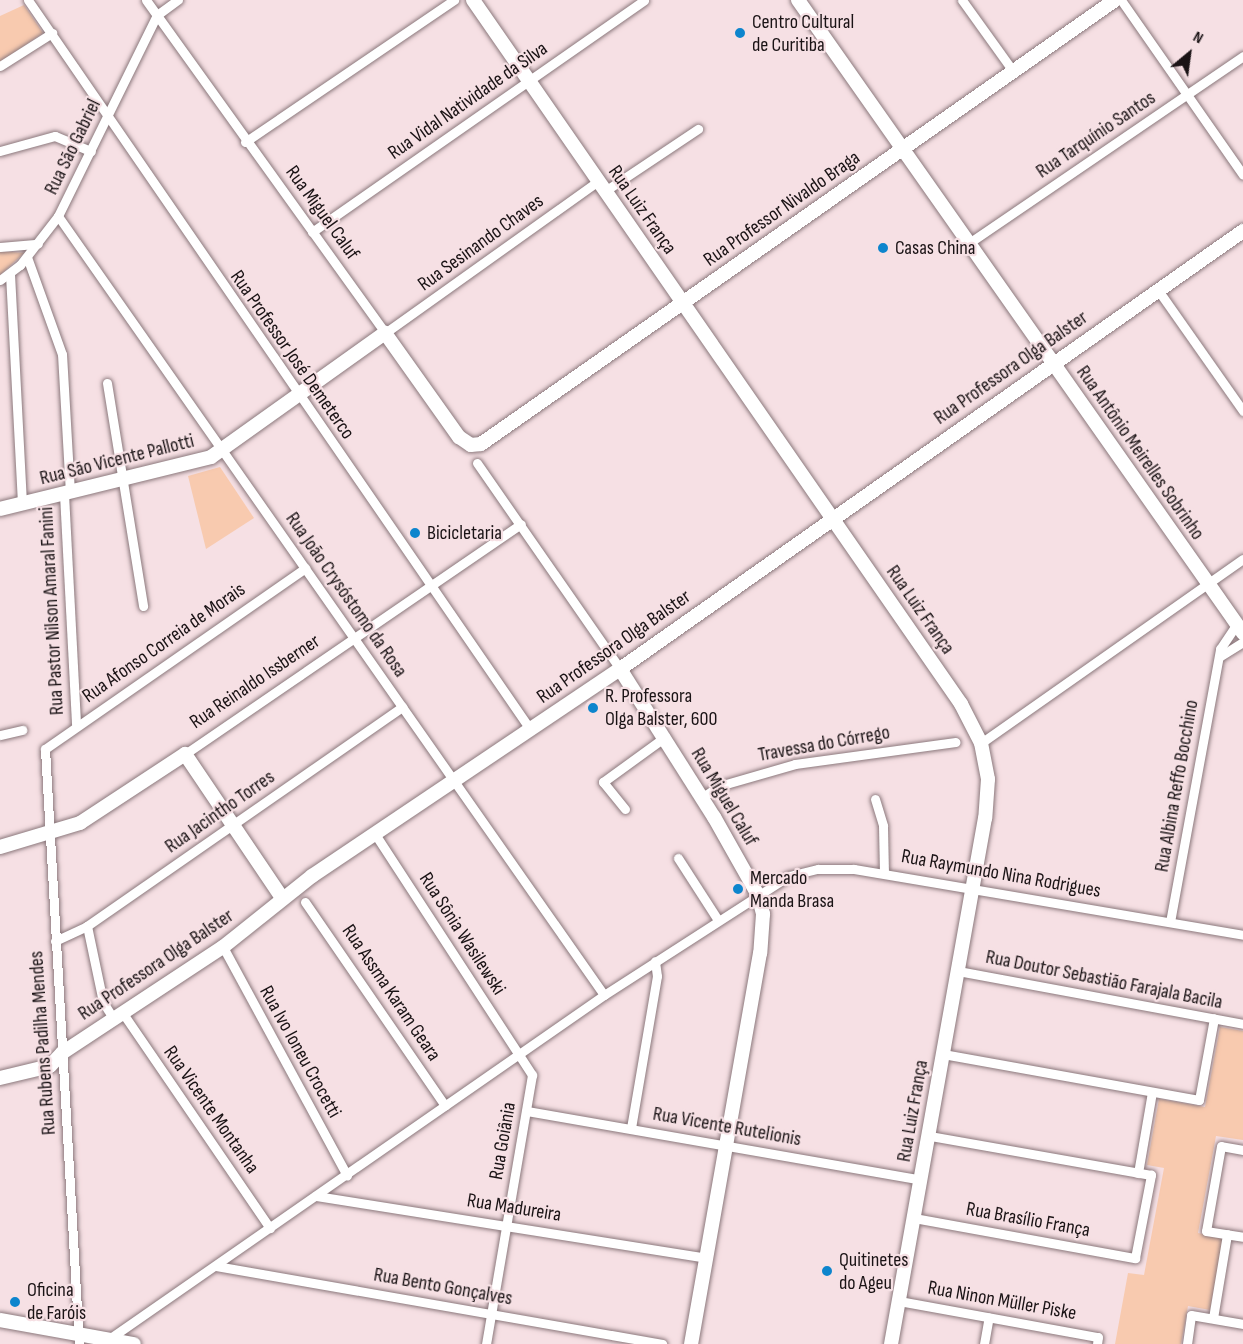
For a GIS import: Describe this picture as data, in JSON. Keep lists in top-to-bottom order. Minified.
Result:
{"streets":{"main road":["Rua Professor Nivaldo Braga","Rua Luiz França","Rua Miguel Caluf","Rua Professora Olga Balster","Rua Antônio Meirelles Sobrinho","Rua São Vicente Pallotti","Rua Reinaldo Issberner"],"street":["Rua Vidal Natividade da Silva","Rua Tarquínio Santos","Rua São Gabriel","Rua Sesinando Chaves","Rua Professor José Demeterco","Rua João Crysóstomo da Rosa","Rua Pastor Nilson Amaral Fanini","Rua Afonso Correia de Morais","Travessa do Córrego","Rua Albina Reffo Bocchino","Rua Jacintho Torres","Rua Raymundo Nina Rodrigues","Rua Sônia Wasilewski","Rua Doutor Sebastião Farajala Bacila","Rua Assma Karam Geara","Rua Rubens Padilha Mendes","Rua Ivo Ioneu Crocetti","Rua Vicente Montanha","Rua Vicente Rutelionis","Rua Goiânia","Rua Madureira","Rua Brasílio França","Rua Bento Gonçalves","Rua Ninon Müller Piske"]},"crossings":[["Rua Vidal Natividade da Silva","Rua Luiz França"],["Rua Vidal Natividade da Silva","Rua Miguel Caluf"],["Rua Tarquínio Santos","Rua Antônio Meirelles Sobrinho"],["Rua São Gabriel","Rua Miguel Caluf"],["Rua São Gabriel","Rua Professor José Demeterco"],["Rua São Gabriel","Rua João Crysóstomo da Rosa"],["Rua São Gabriel","Rua Pastor Nilson Amaral Fanini"],["Rua Professor Nivaldo Braga","Rua Luiz França"],["Rua Professor Nivaldo Braga","Rua Miguel Caluf"],["Rua Professor Nivaldo Braga","Rua Antônio Meirelles Sobrinho"],["Rua Luiz França","Rua Sesinando Chaves"],["Rua Luiz França","Rua Professora Olga Balster"],["Rua Luiz França","Rua Raymundo Nina Rodrigues"],["Rua Luiz França","Rua Doutor Sebastião Farajala Bacila"],["Rua Luiz França","Rua Vicente Rutelionis"],["Rua Luiz França","Rua Brasílio França"],["Rua Luiz França","Rua Ninon Müller Piske"],["Rua Miguel Caluf","Rua Sesinando Chaves"],["Rua Miguel Caluf","Rua Professora Olga Balster"],["Rua Miguel Caluf","Rua São Vicente Pallotti"],["Rua Miguel Caluf","Rua Reinaldo Issberner"],["Rua Miguel Caluf","Travessa do Córrego"],["Rua Miguel Caluf","Rua Raymundo Nina Rodrigues"],["Rua Miguel Caluf","Rua Vicente Rutelionis"],["Rua Miguel Caluf","Rua Madureira"],["Rua Sesinando Chaves","Rua São Vicente Pallotti"],["Rua Professor José Demeterco","Rua Professora Olga Balster"],["Rua Professor José Demeterco","Rua São Vicente Pallotti"],["Rua Professor José Demeterco","Rua Reinaldo Issberner"],["Rua Professora Olga Balster","Rua Antônio Meirelles Sobrinho"],["Rua Professora Olga Balster","Rua João Crysóstomo da Rosa"],["Rua Professora Olga Balster","Rua Sônia Wasilewski"],["Rua Professora Olga Balster","Rua Rubens Padilha Mendes"],["Rua Professora Olga Balster","Rua Ivo Ioneu Crocetti"],["Rua Professora Olga Balster","Rua Vicente Montanha"],["Rua Antônio Meirelles Sobrinho","Rua Albina Reffo Bocchino"],["Rua São Vicente Pallotti","Rua João Crysóstomo da Rosa"],["Rua São Vicente Pallotti","Rua Pastor Nilson Amaral Fanini"],["Rua João Crysóstomo da Rosa","Rua Afonso Correia de Morais"],["Rua João Crysóstomo da Rosa","Rua Reinaldo Issberner"],["Rua João Crysóstomo da Rosa","Rua Jacintho Torres"],["Rua João Crysóstomo da Rosa","Rua Raymundo Nina Rodrigues"],["Rua Pastor Nilson Amaral Fanini","Rua Afonso Correia de Morais"],["Rua Afonso Correia de Morais","Rua Rubens Padilha Mendes"],["Rua Reinaldo Issberner","Rua Rubens Padilha Mendes"],["Rua Albina Reffo Bocchino","Rua Raymundo Nina Rodrigues"],["Rua Jacintho Torres","Rua Rubens Padilha Mendes"],["Rua Jacintho Torres","Rua Vicente Montanha"],["Rua Raymundo Nina Rodrigues","Rua Sônia Wasilewski"],["Rua Raymundo Nina Rodrigues","Rua Assma Karam Geara"],["Rua Raymundo Nina Rodrigues","Rua Ivo Ioneu Crocetti"],["Rua Raymundo Nina Rodrigues","Rua Vicente Montanha"],["Rua Raymundo Nina Rodrigues","Rua Goiânia"],["Rua Raymundo Nina Rodrigues","Rua Madureira"],["Rua Raymundo Nina Rodrigues","Rua Bento Gonçalves"],["Rua Sônia Wasilewski","Rua Goiânia"],["Rua Vicente Rutelionis","Rua Goiânia"],["Rua Goiânia","Rua Madureira"],["Rua Goiânia","Rua Bento Gonçalves"]],"places":["Centro Cultural de Curitiba","Casas China","Bicicletaria","R. Professora Olga Balster, 600","Mercado Manda Brasa","Quitinetes do Ageu","Oficina de Faróis"],"north":"top right"}
